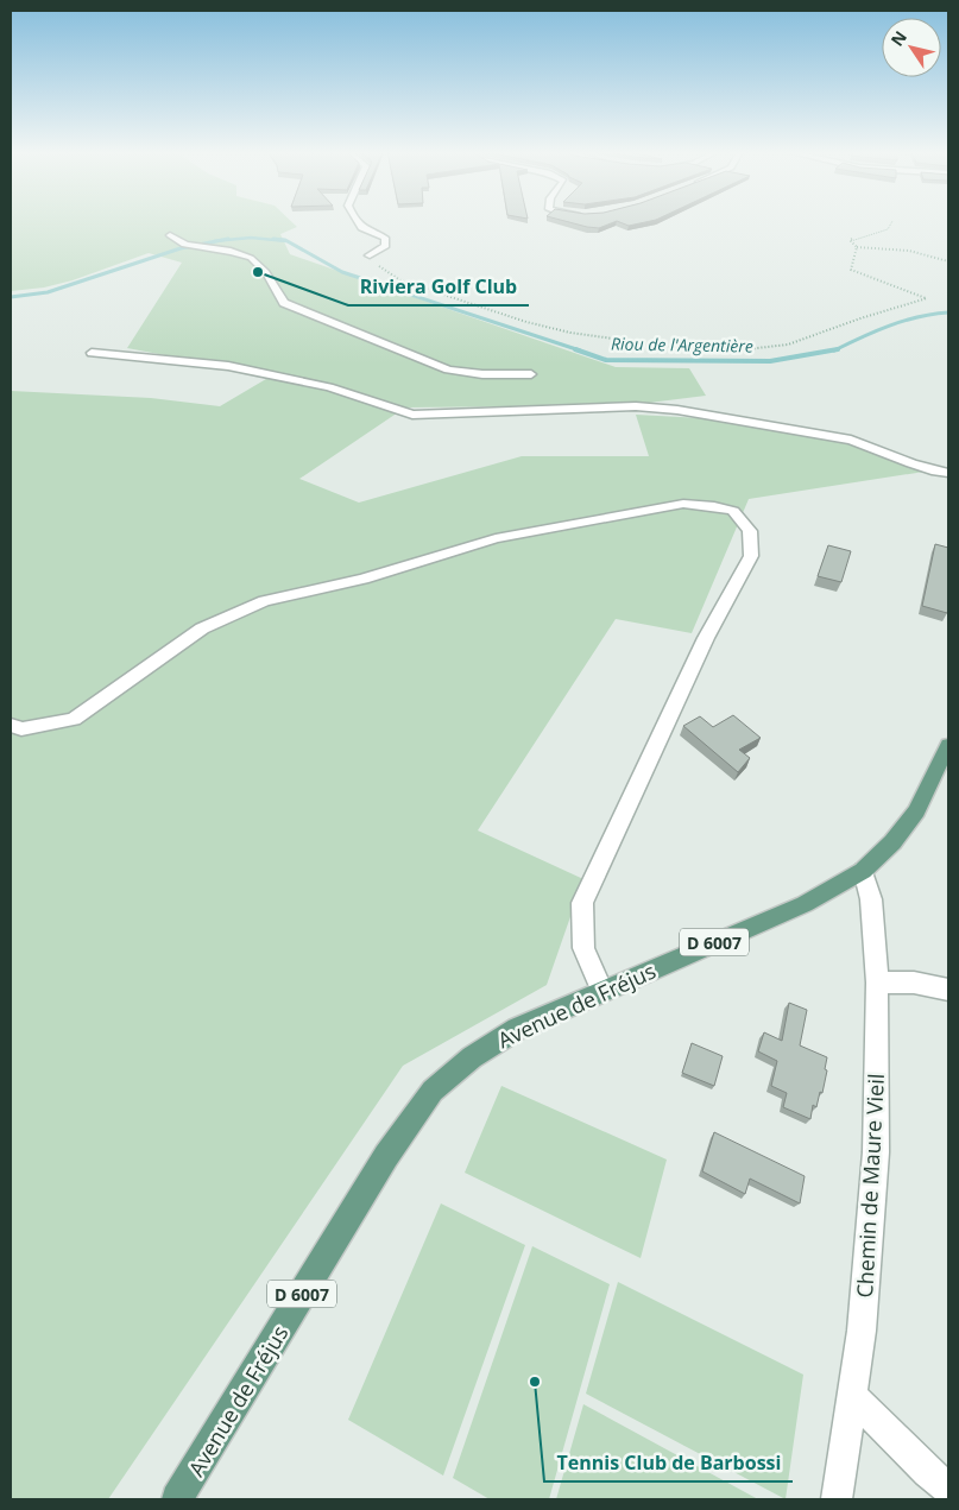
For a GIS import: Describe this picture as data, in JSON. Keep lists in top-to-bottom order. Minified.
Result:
{"streets":{"main road":["D 6007","Avenue de Fréjus"],"street":["Chemin de Maure Vieil"]},"crossings":[["Avenue de Fréjus","Chemin de Maure Vieil"]],"water":["Riou de l'Argentière"],"places":["Riviera Golf Club","Tennis Club de Barbossi"],"north":"top left"}
